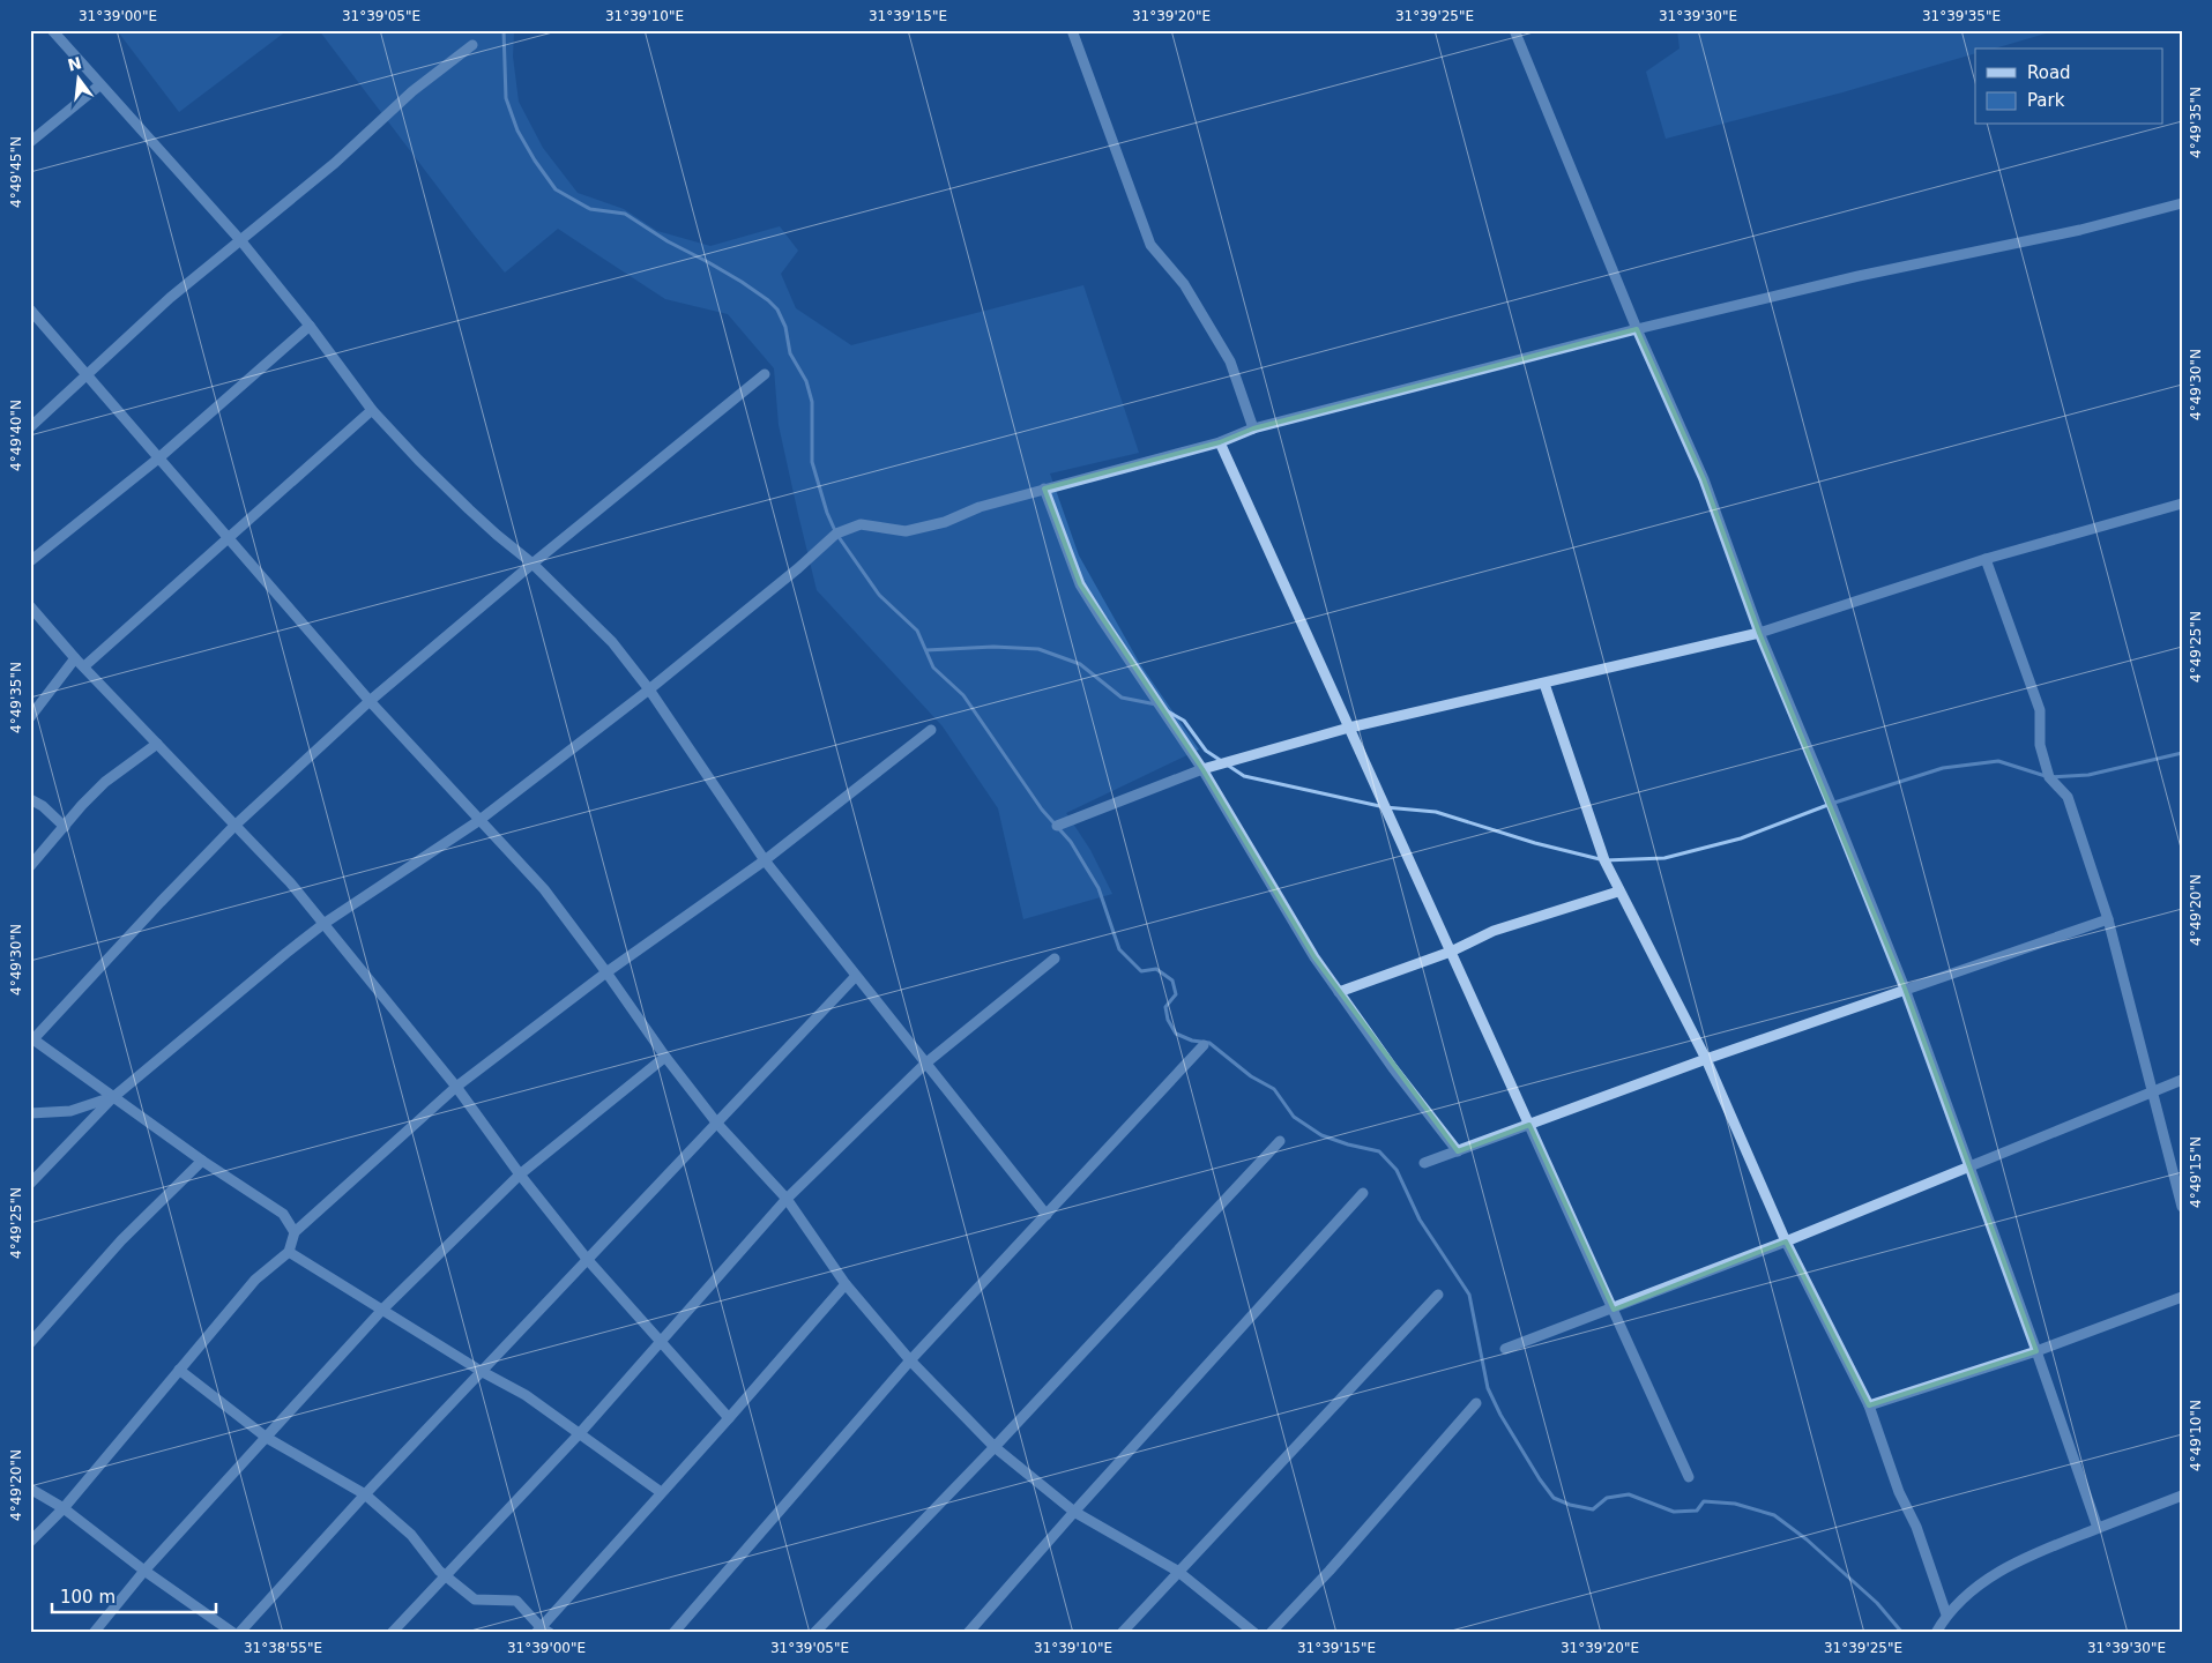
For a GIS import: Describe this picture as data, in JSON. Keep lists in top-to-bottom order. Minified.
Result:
{"legend":["Road","Park"],"scale_bar":"100 m","north":"top","coordinates":["31°39'00\"E","31°39'05\"E","31°39'10\"E","31°39'15\"E","31°39'20\"E","31°39'25\"E","31°39'30\"E","31°39'35\"E","4°49'35\"N","4°49'45\"N","4°49'30\"N","4°49'40\"N","4°49'25\"N","4°49'20\"N","4°49'15\"N","4°49'10\"N","31°38'55\"E"]}
